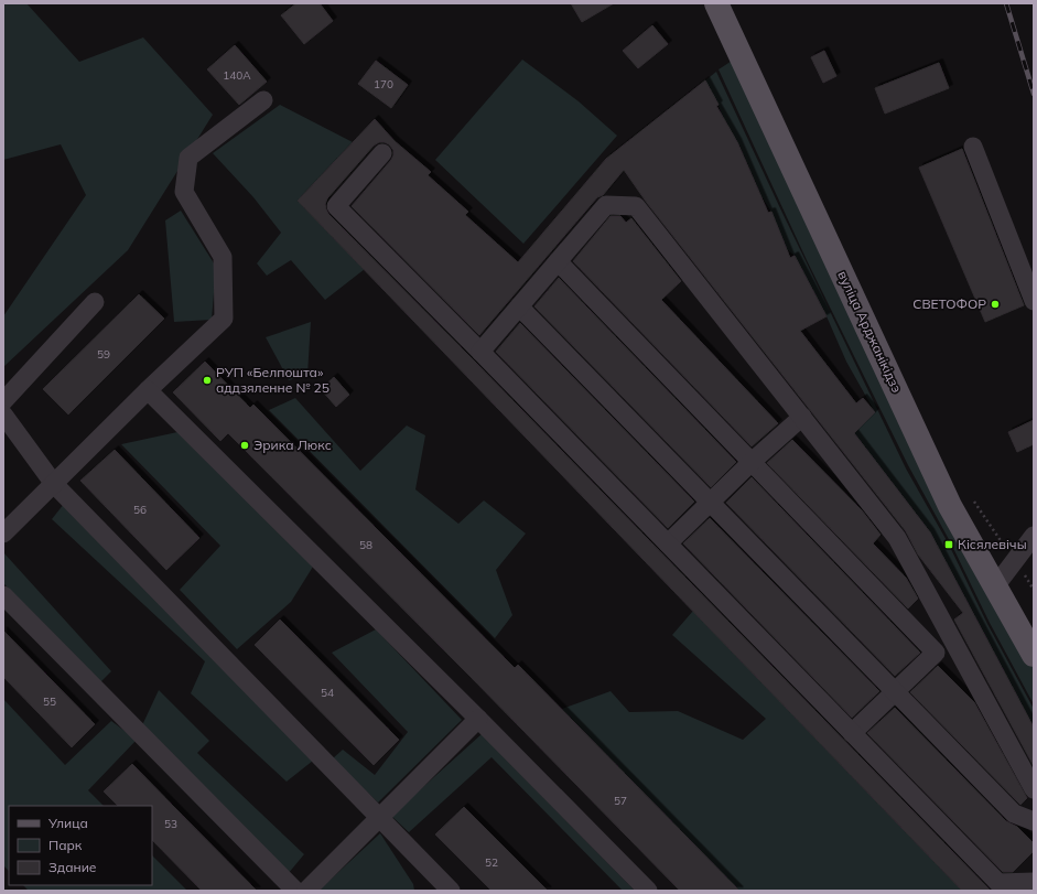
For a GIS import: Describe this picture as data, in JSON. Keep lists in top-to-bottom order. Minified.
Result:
{"streets":{"main road":["вуліца Арджанікідзэ"]},"places":{"other":["СВЕТОФОР","РУП «Белпошта» аддзяленне № 25","Эрика Люкс"],"transit":["Кісялевічы"]},"house_numbers":["140А","170","59","56","58","54","55","57","53","52"],"legend":["Улица","Парк","Здание"]}
